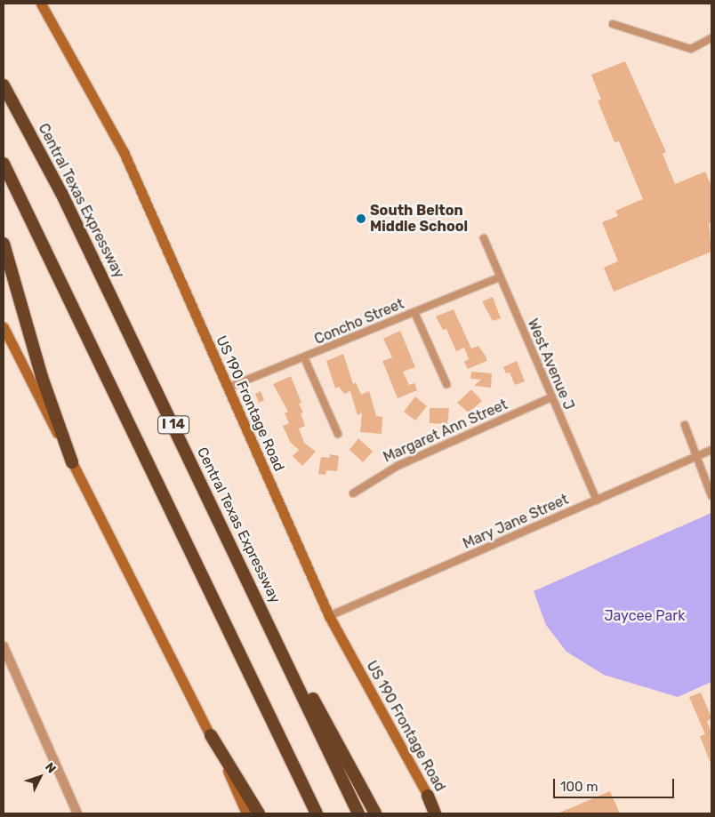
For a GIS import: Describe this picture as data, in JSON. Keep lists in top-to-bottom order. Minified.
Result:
{"streets":{"highway":["Central Texas Expressway","I 14"],"main road":["US 190 Frontage Road"],"street":["Concho Street","West Avenue J","Margaret Ann Street","Mary Jane Street"]},"crossings":[["Concho Street","West Avenue J"],["Concho Street","US 190 Frontage Road"],["West Avenue J","Margaret Ann Street"],["West Avenue J","Mary Jane Street"],["US 190 Frontage Road","Mary Jane Street"]],"parks":["Jaycee Park"],"places":["South Belton Middle School"],"scale_bar":"100 m","north":"top right"}
